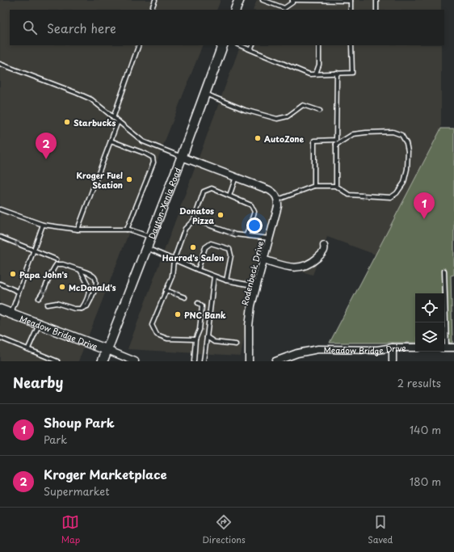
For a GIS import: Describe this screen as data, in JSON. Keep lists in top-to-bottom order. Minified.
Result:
{"streets":{"main road":["Dayton-Xenia Road","Meadow Bridge Drive"],"street":["Rodenbeck Drive"]},"crossings":[["Dayton-Xenia Road","Meadow Bridge Drive"]],"places":["Starbucks","AutoZone","Kroger Fuel Station","Donatos Pizza","Harrod's Salon","Papa John's","McDonald's","PNC Bank"],"page":{"search":"Search here","pins":["2","1"],"heading":["Nearby","2 results"],"list":[{"mark":"1","name":"Shoup Park","note":"Park","value":"140 m"},{"mark":"2","name":"Kroger Marketplace","note":"Supermarket","value":"180 m"}],"nav":["Map","Directions","Saved"]}}
